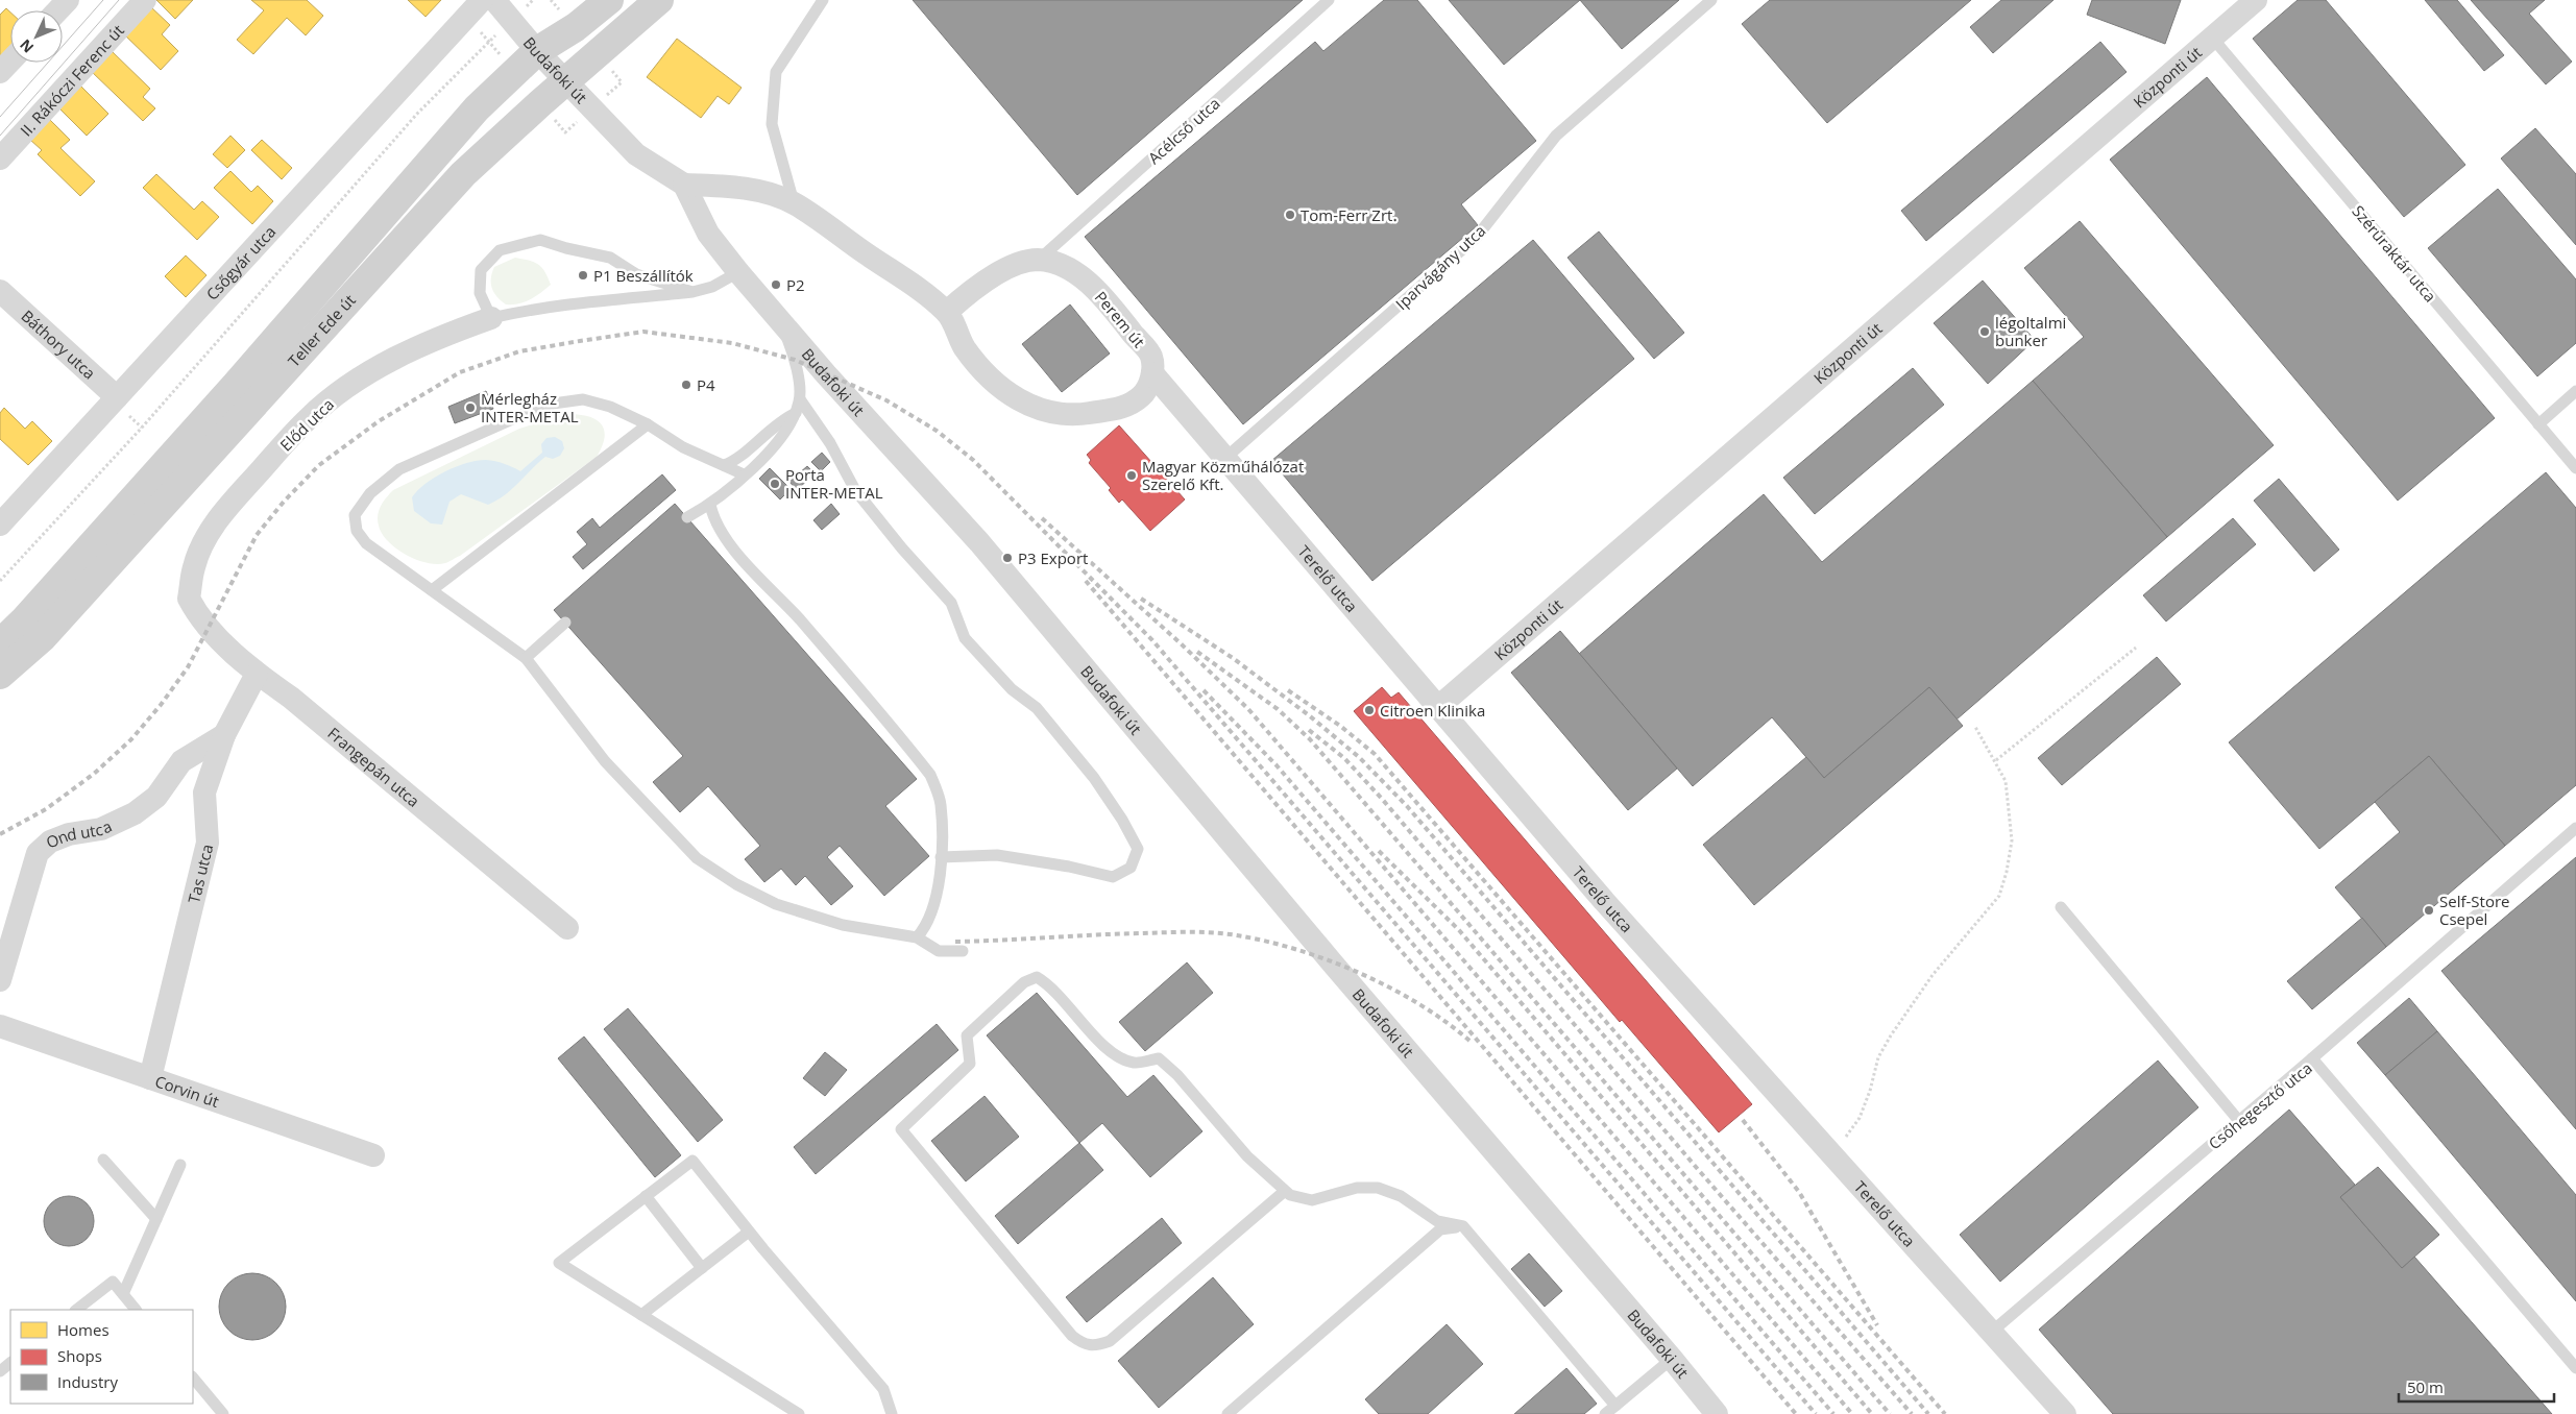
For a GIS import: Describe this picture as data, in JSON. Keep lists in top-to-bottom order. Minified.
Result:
{"streets":{"main road":["Teller Ede út"],"street":["Budafoki út","Központi út","II. Rákóczi Ferenc út","Csőgyár utca","Perem út","Báthory utca","Előd utca","Terelő utca","Frangepán utca","Ond utca","Tas utca","Corvin út"],"lane":["Acélcső utca","Szérűraktár utca","Iparvágány utca","Csőhegesztő utca"]},"crossings":[["Budafoki út","Teller Ede út"],["Központi út","Szérűraktár utca"],["Központi út","Terelő utca"],["Acélcső utca","Perem út"],["Acélcső utca","Terelő utca"],["Csőgyár utca","Báthory utca"],["Iparvágány utca","Terelő utca"],["Perem út","Terelő utca"],["Előd utca","Frangepán utca"],["Terelő utca","Csőhegesztő utca"],["Frangepán utca","Tas utca"],["Ond utca","Tas utca"],["Tas utca","Corvin út"]],"places":["Tom-Ferr Zrt.","P1 Beszállítók","P2","légoltalmi bunker","P4","Mérlegház INTER-METAL","Magyar Közműhálózat Szerelő Kft.","Porta INTER-METAL","P3 Export","Citroen Klinika","Self-Store Csepel"],"legend":["Homes","Shops","Industry"],"scale_bar":"50 m","north":"bottom left"}
